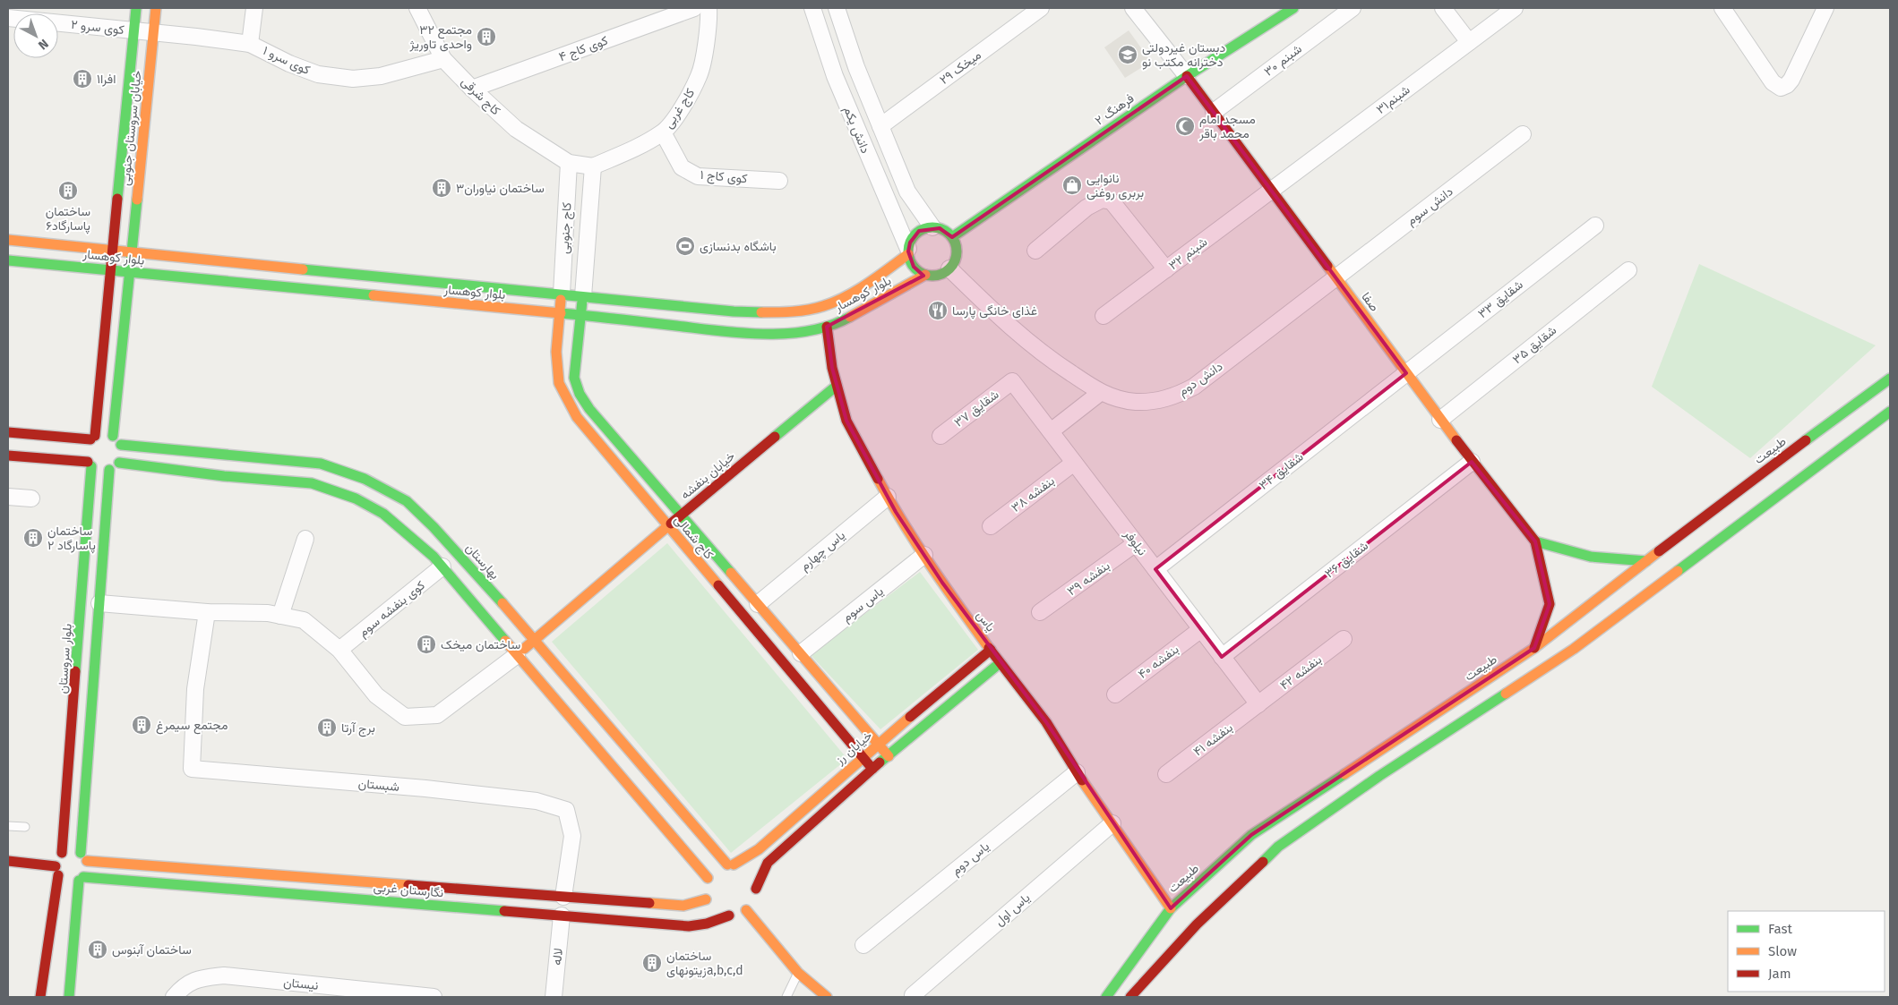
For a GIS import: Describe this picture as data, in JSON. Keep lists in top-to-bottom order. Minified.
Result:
{"streets":{"street":["کوی سرو ۲","کوی کاج ۴","کوی سرو ۱","شبنم ۳۰","میخک ۲۹","کاج شرقی","شبنم۳۱","کاج غربی","فرهنگ ۲","خیابان سروستان جنوبی","دانش یکم","کوی کاج ۱","دانش سوم","کاج جنوبی","شبنم ۳۲","بلوار کوهسار","شقایق ۳۳","صفا","شقایق ۳۵","دانش دوم","شقایق ۳۷","طبیعت","شقایق ۳۴","خیابان بنفشه","بنفشه ۳۸","کاج شمالی","نیلوفر","یاس چهارم","شقایق ۳۶","بهارستان","بنفشه ۳۹","یاس سوم","کوی بنفشه سوم","یاس","بلوار سروستان","بنفشه ۴۰","بنفشه ۴۲","بنفشه ۴۱","خیابان رز","شبستان","یاس دوم","نگارستان غربی","یاس اول","لاله","نیستان"]},"crossings":[["کوی سرو ۲","کوی سرو ۱"],["کوی سرو ۲","خیابان سروستان جنوبی"],["کوی کاج ۴","کاج شرقی"],["کوی سرو ۱","کاج شرقی"],["کوی سرو ۱","خیابان سروستان جنوبی"],["شبنم ۳۰","صفا"],["میخک ۲۹","دانش یکم"],["کاج شرقی","کاج جنوبی"],["شبنم۳۱","شبنم ۳۲"],["شبنم۳۱","صفا"],["کاج غربی","کوی کاج ۱"],["کاج غربی","کاج جنوبی"],["فرهنگ ۲","دانش یکم"],["فرهنگ ۲","بلوار کوهسار"],["فرهنگ ۲","صفا"],["فرهنگ ۲","دانش دوم"],["خیابان سروستان جنوبی","بلوار کوهسار"],["خیابان سروستان جنوبی","بهارستان"],["خیابان سروستان جنوبی","بلوار سروستان"],["دانش یکم","بلوار کوهسار"],["دانش یکم","دانش دوم"],["دانش سوم","صفا"],["دانش سوم","دانش دوم"],["کاج جنوبی","بلوار کوهسار"],["کاج جنوبی","کاج شمالی"],["شبنم ۳۲","صفا"],["بلوار کوهسار","دانش دوم"],["بلوار کوهسار","کاج شمالی"],["بلوار کوهسار","یاس"],["شقایق ۳۳","صفا"],["شقایق ۳۳","شقایق ۳۴"],["صفا","شقایق ۳۵"],["صفا","دانش دوم"],["صفا","شقایق ۳۴"],["صفا","شقایق ۳۶"],["شقایق ۳۷","نیلوفر"],["طبیعت","یاس"],["شقایق ۳۴","نیلوفر"],["خیابان بنفشه","کاج شمالی"],["خیابان بنفشه","بهارستان"],["خیابان بنفشه","یاس"],["بنفشه ۳۸","نیلوفر"],["کاج شمالی","یاس چهارم"],["کاج شمالی","یاس سوم"],["کاج شمالی","خیابان رز"],["نیلوفر","شقایق ۳۶"],["نیلوفر","بنفشه ۳۹"],["نیلوفر","بنفشه ۴۰"],["نیلوفر","بنفشه ۴۲"],["نیلوفر","بنفشه ۴۱"],["یاس چهارم","یاس"],["بهارستان","بلوار سروستان"],["بهارستان","خیابان رز"],["بهارستان","نگارستان غربی"],["یاس سوم","یاس"],["یاس","خیابان رز"],["یاس","یاس دوم"],["یاس","یاس اول"],["بلوار سروستان","نگارستان غربی"],["بنفشه ۴۲","بنفشه ۴۱"],["خیابان رز","نگارستان غربی"],["شبستان","نگارستان غربی"],["نگارستان غربی","لاله"]],"places":{"building":["مجتمع ۳۲ واحدی تاوریژ","افرا۱","ساختمان نیاوران۳","ساختمان پاسارگاد۶","ساختمان پاسارگاد ۲","ساختمان میخک","مجتمع سیمرغ","برج آرتا","ساختمان آبنوس","ساختمان زیتونهایa,b,c,d"],"school or university":["دبستان غیردولتی دخترانه مکتب نو"],"mosque":["مسجد امام محمد باقر"],"shop":["نانوایی بربری روغنی"],"sports":["باشگاه بدنسازی"],"restaurant":["غذای خانگی پارسا"]},"legend":["Fast","Slow","Jam"],"north":"bottom right"}
